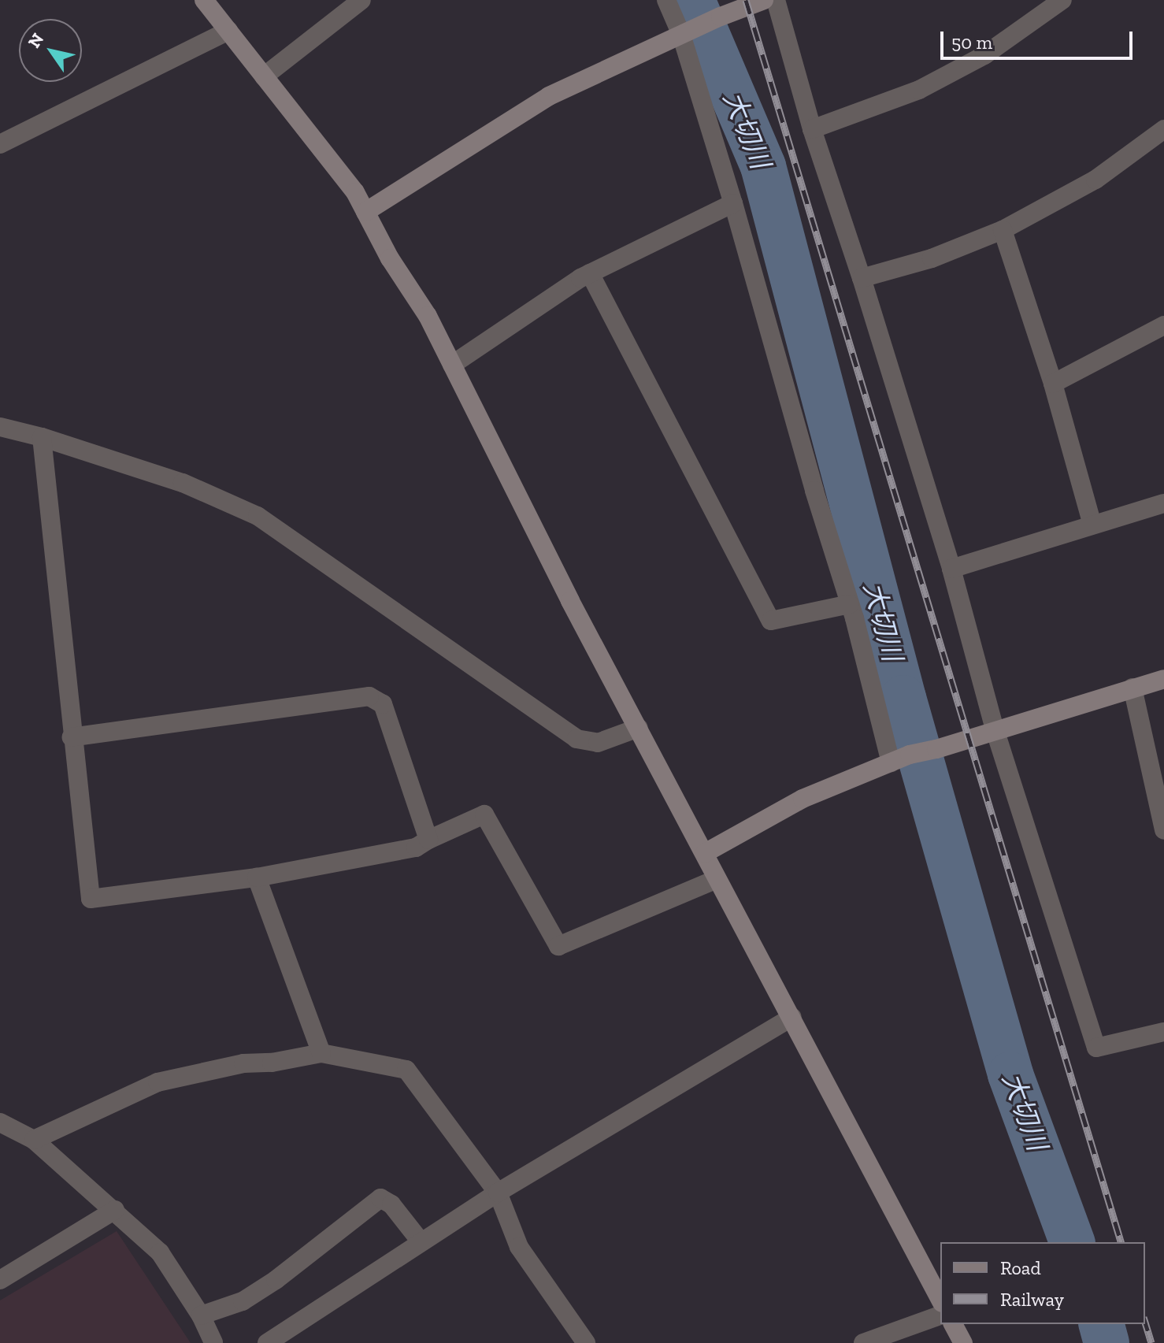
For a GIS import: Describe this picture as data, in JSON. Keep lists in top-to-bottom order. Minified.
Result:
{"water":["大切川"],"legend":["Road","Railway"],"scale_bar":"50 m","north":"top left"}
